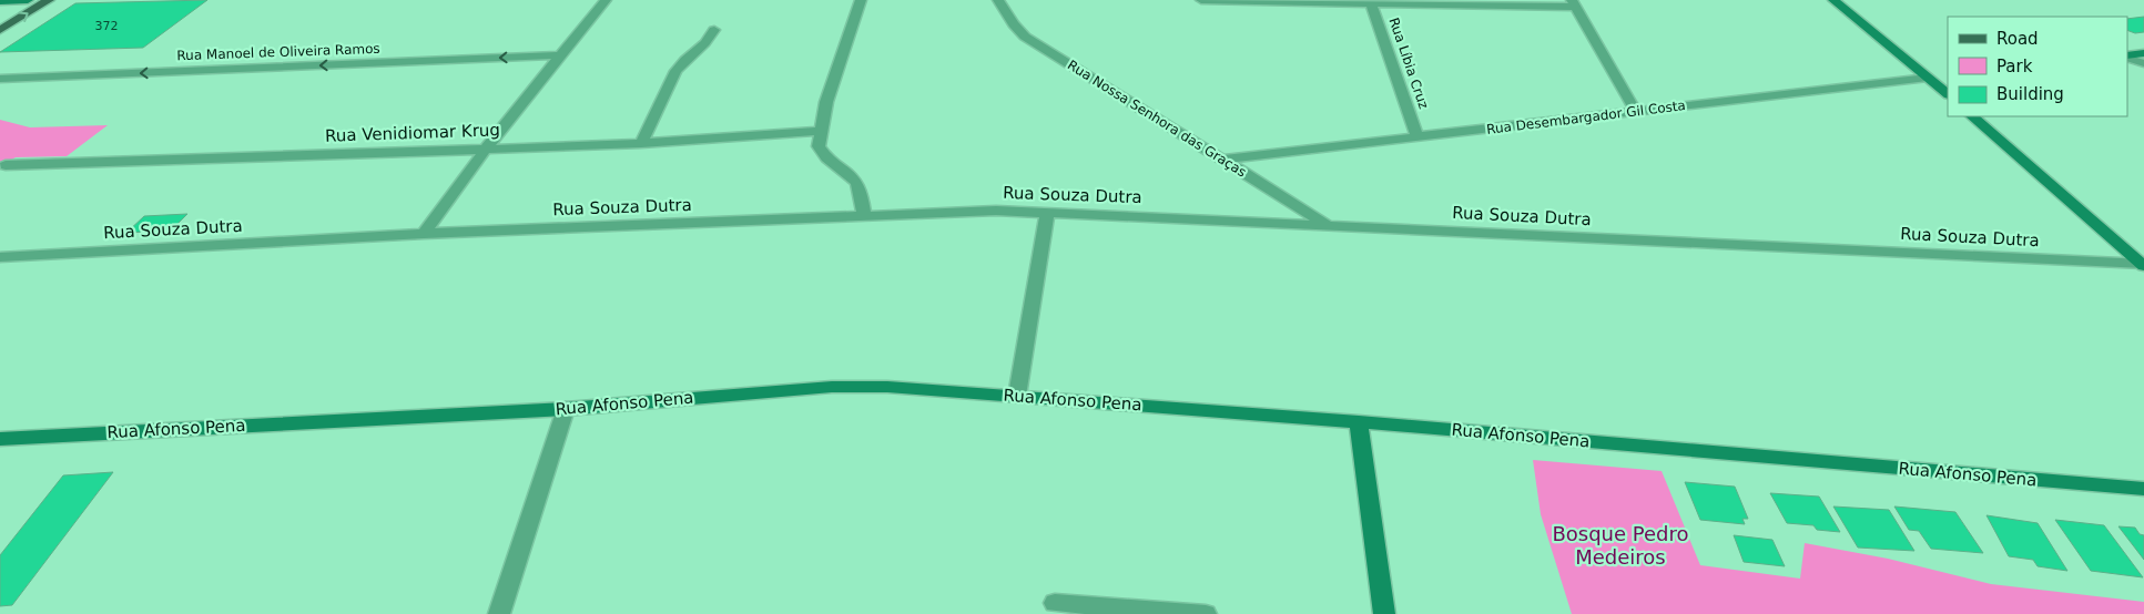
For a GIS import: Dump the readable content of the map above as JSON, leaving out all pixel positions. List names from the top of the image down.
{
  "streets": {
    "main road": ["Rua Desembargador Gil Costa", "Rua Afonso Pena"],
    "street": [
      "Rua Manoel de Oliveira Ramos",
      "Rua Líbia Cruz",
      "Rua Nossa Senhora das Graças",
      "Rua Venidiomar Krug",
      "Rua Souza Dutra"
    ]
  },
  "crossings": [
    ["Rua Líbia Cruz", "Rua Desembargador Gil Costa"],
    ["Rua Desembargador Gil Costa", "Rua Nossa Senhora das Graças"],
    ["Rua Nossa Senhora das Graças", "Rua Souza Dutra"]
  ],
  "one_way": ["Rua Manoel de Oliveira Ramos"],
  "parks": ["Bosque Pedro Medeiros"],
  "house_numbers": ["372"],
  "legend": ["Road", "Park", "Building"]
}
